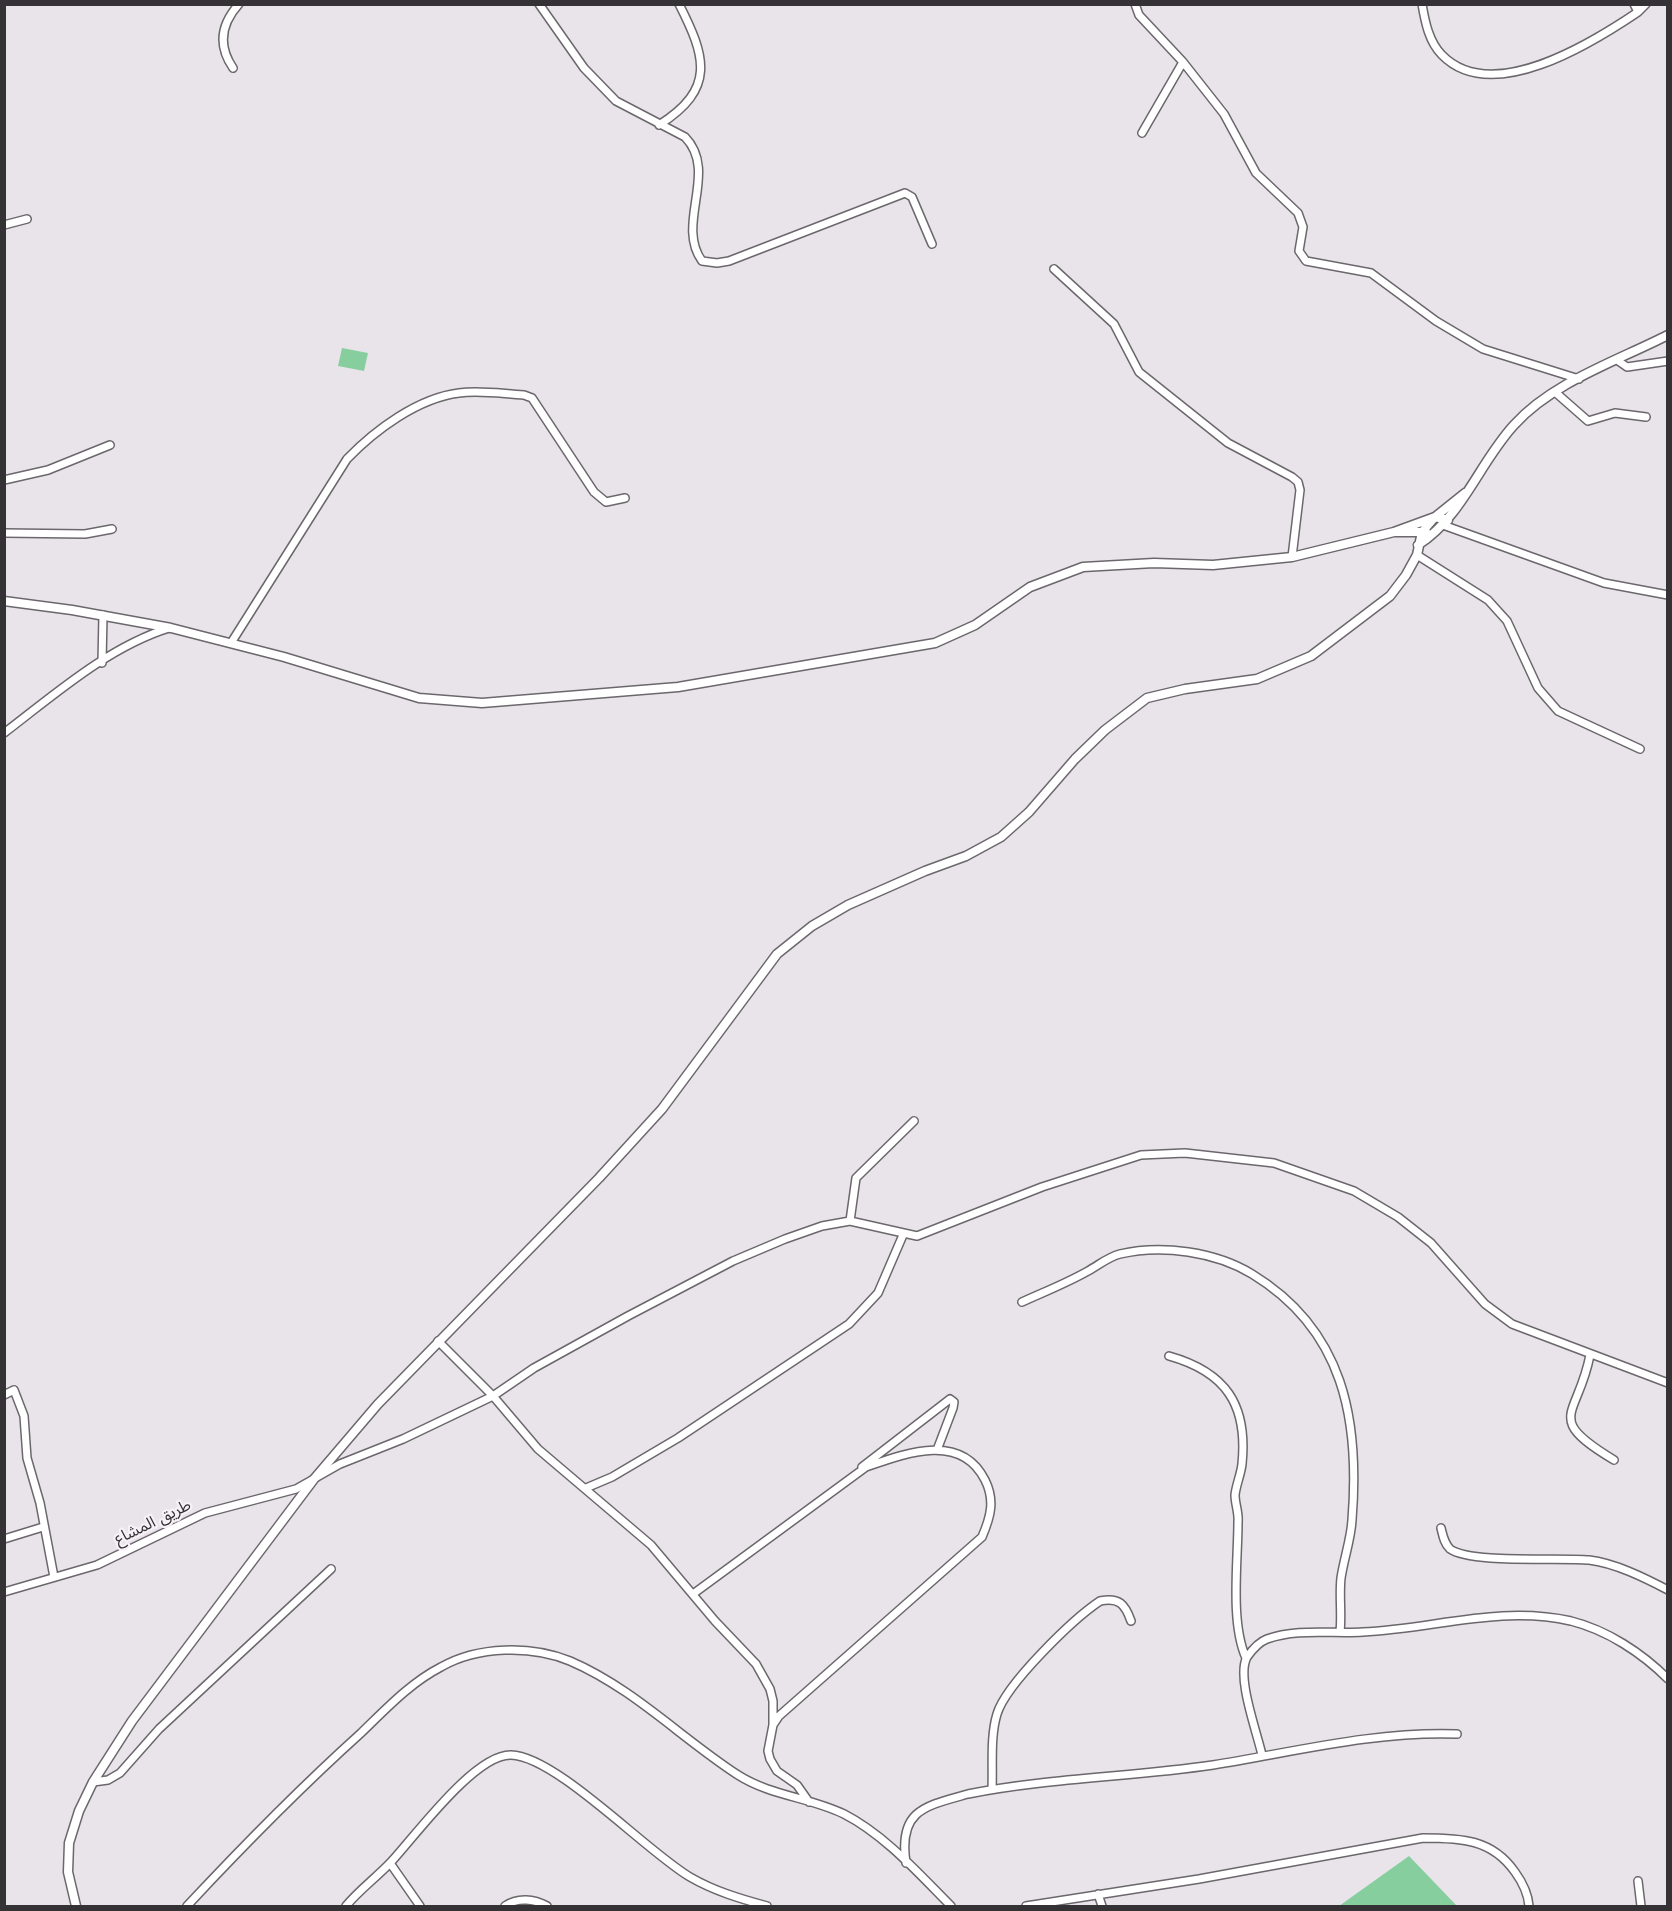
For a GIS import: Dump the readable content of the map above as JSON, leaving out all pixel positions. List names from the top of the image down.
{
  "streets": {
    "street": ["طريق المشاع"]
  }
}
